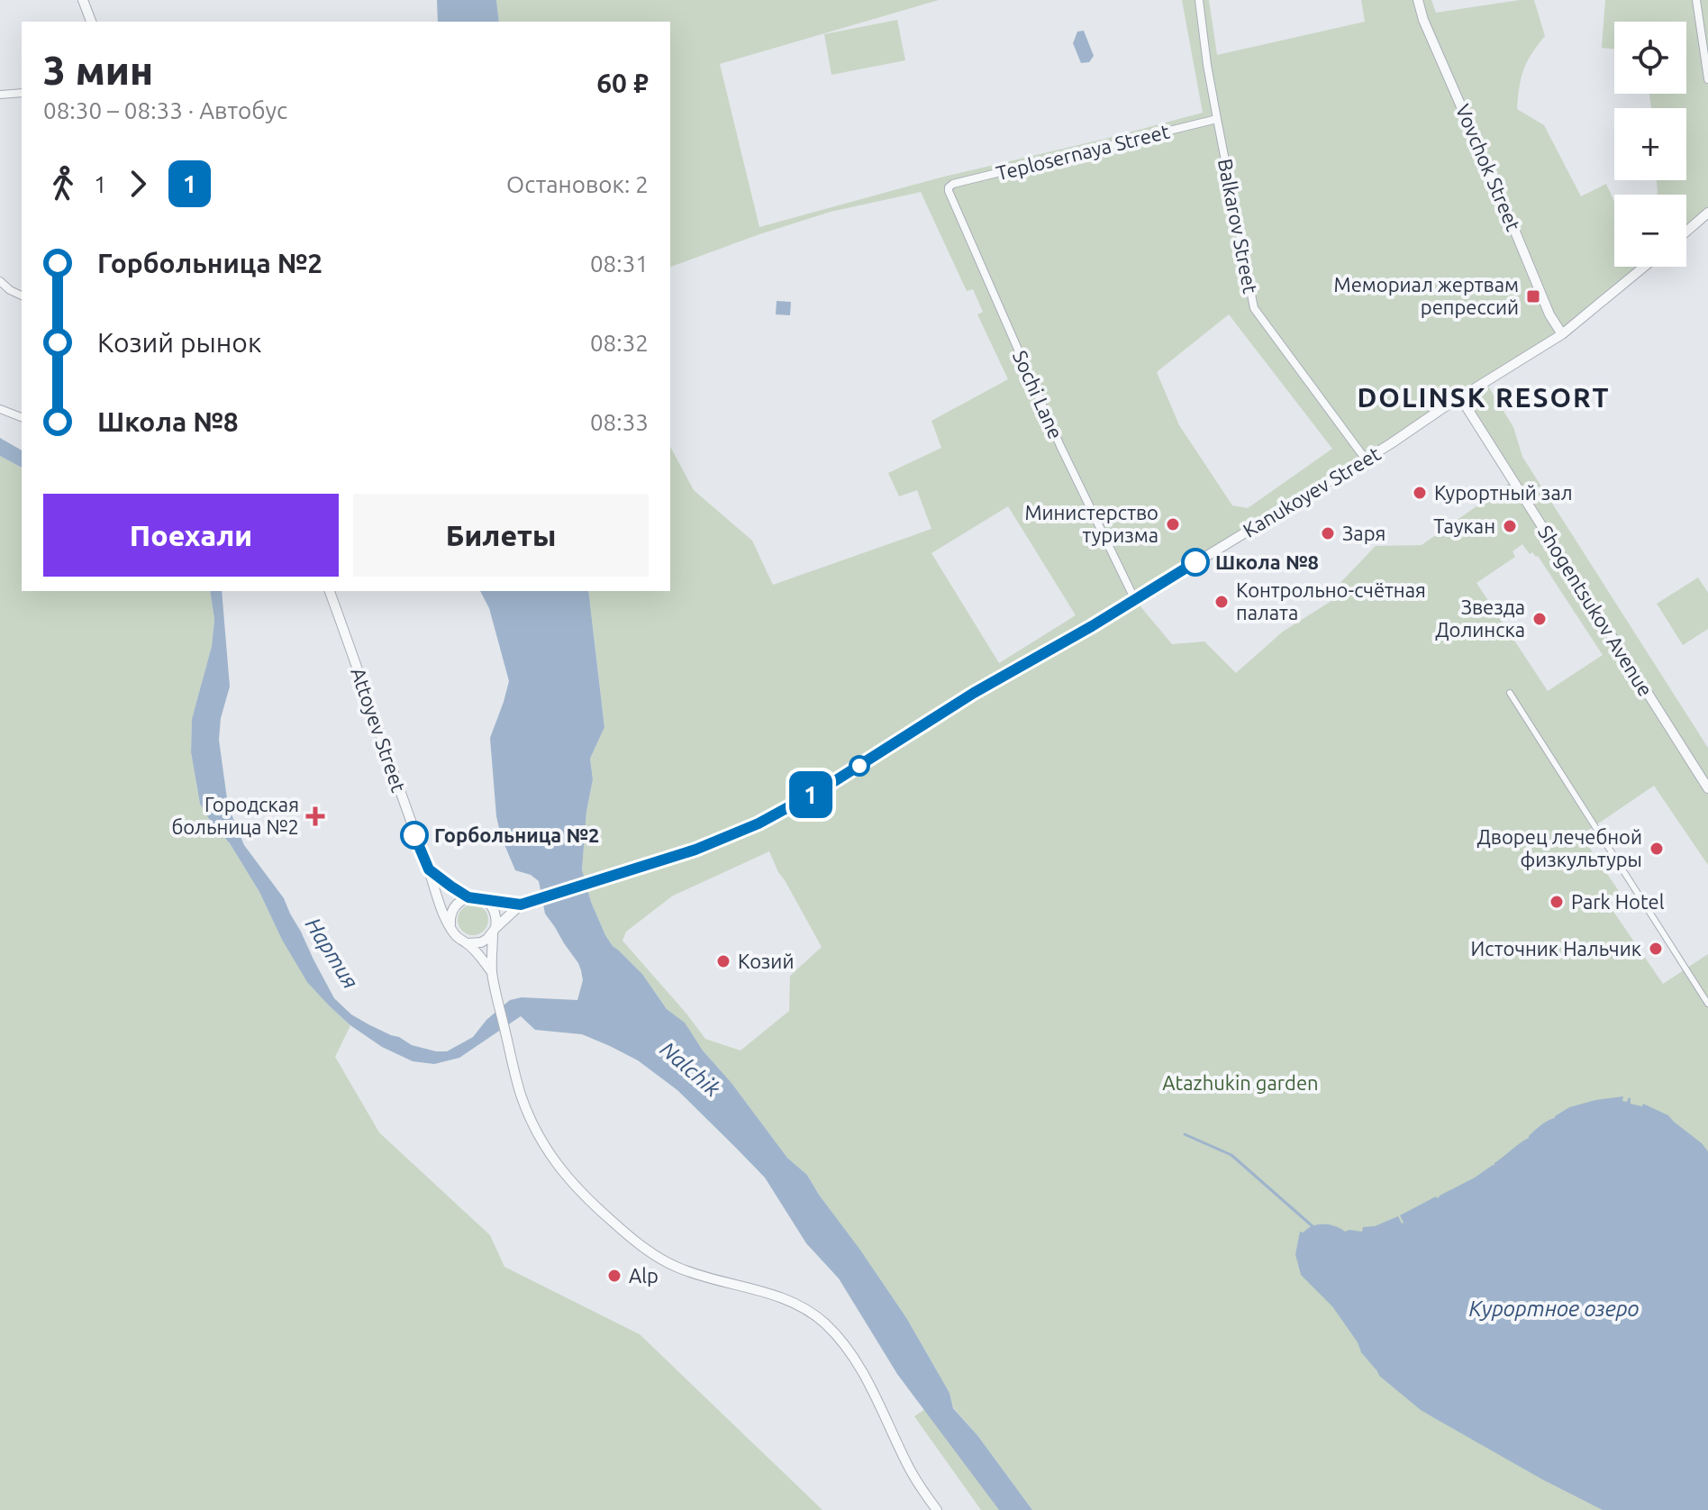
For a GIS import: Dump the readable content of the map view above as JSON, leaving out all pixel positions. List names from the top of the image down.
{
  "streets": {
    "street": [
      "Teplosernaya Street",
      "Vovchok Street",
      "Balkarov Street",
      "Sochi Lane",
      "Kanukoyev Street",
      "Shogentsukov Avenue",
      "Attoyev Street"
    ]
  },
  "crossings": [
    ["Teplosernaya Street", "Balkarov Street"],
    ["Teplosernaya Street", "Sochi Lane"],
    ["Vovchok Street", "Kanukoyev Street"],
    ["Balkarov Street", "Kanukoyev Street"],
    ["Sochi Lane", "Kanukoyev Street"],
    ["Kanukoyev Street", "Shogentsukov Avenue"]
  ],
  "districts": ["DOLINSK RESORT"],
  "water": ["Нартия", "Nalchik", "Курортное озеро"],
  "parks": ["Atazhukin garden"],
  "places": {
    "transit": ["Мемориал жертвам репрессий"],
    "other": [
      "Курортный зал",
      "Министерство туризма",
      "Таукан",
      "Заря",
      "Школа №8",
      "Контрольно-счётная палата",
      "Звезда Долинска",
      "Горбольница №2",
      "Дворец лечебной физкультуры",
      "Park Hotel",
      "Источник Нальчик",
      "Козий",
      "Alp"
    ],
    "health": ["Городская больница №2"]
  },
  "lines": ["bus line 1"],
  "page": {
    "on_map": "1",
    "map_buttons": ["+", "−"],
    "heading": ["3 мин", "08:30 – 08:33 · Автобус", "60 ₽"],
    "legs": ["1", "1", "Остановок: 2"],
    "list": [
      {
        "name": "Горбольница №2",
        "value": "08:31"
      },
      {
        "name": "Козий рынок",
        "value": "08:32"
      },
      {
        "name": "Школа №8",
        "value": "08:33"
      }
    ],
    "buttons": ["Поехали", "Билеты"]
  }
}
